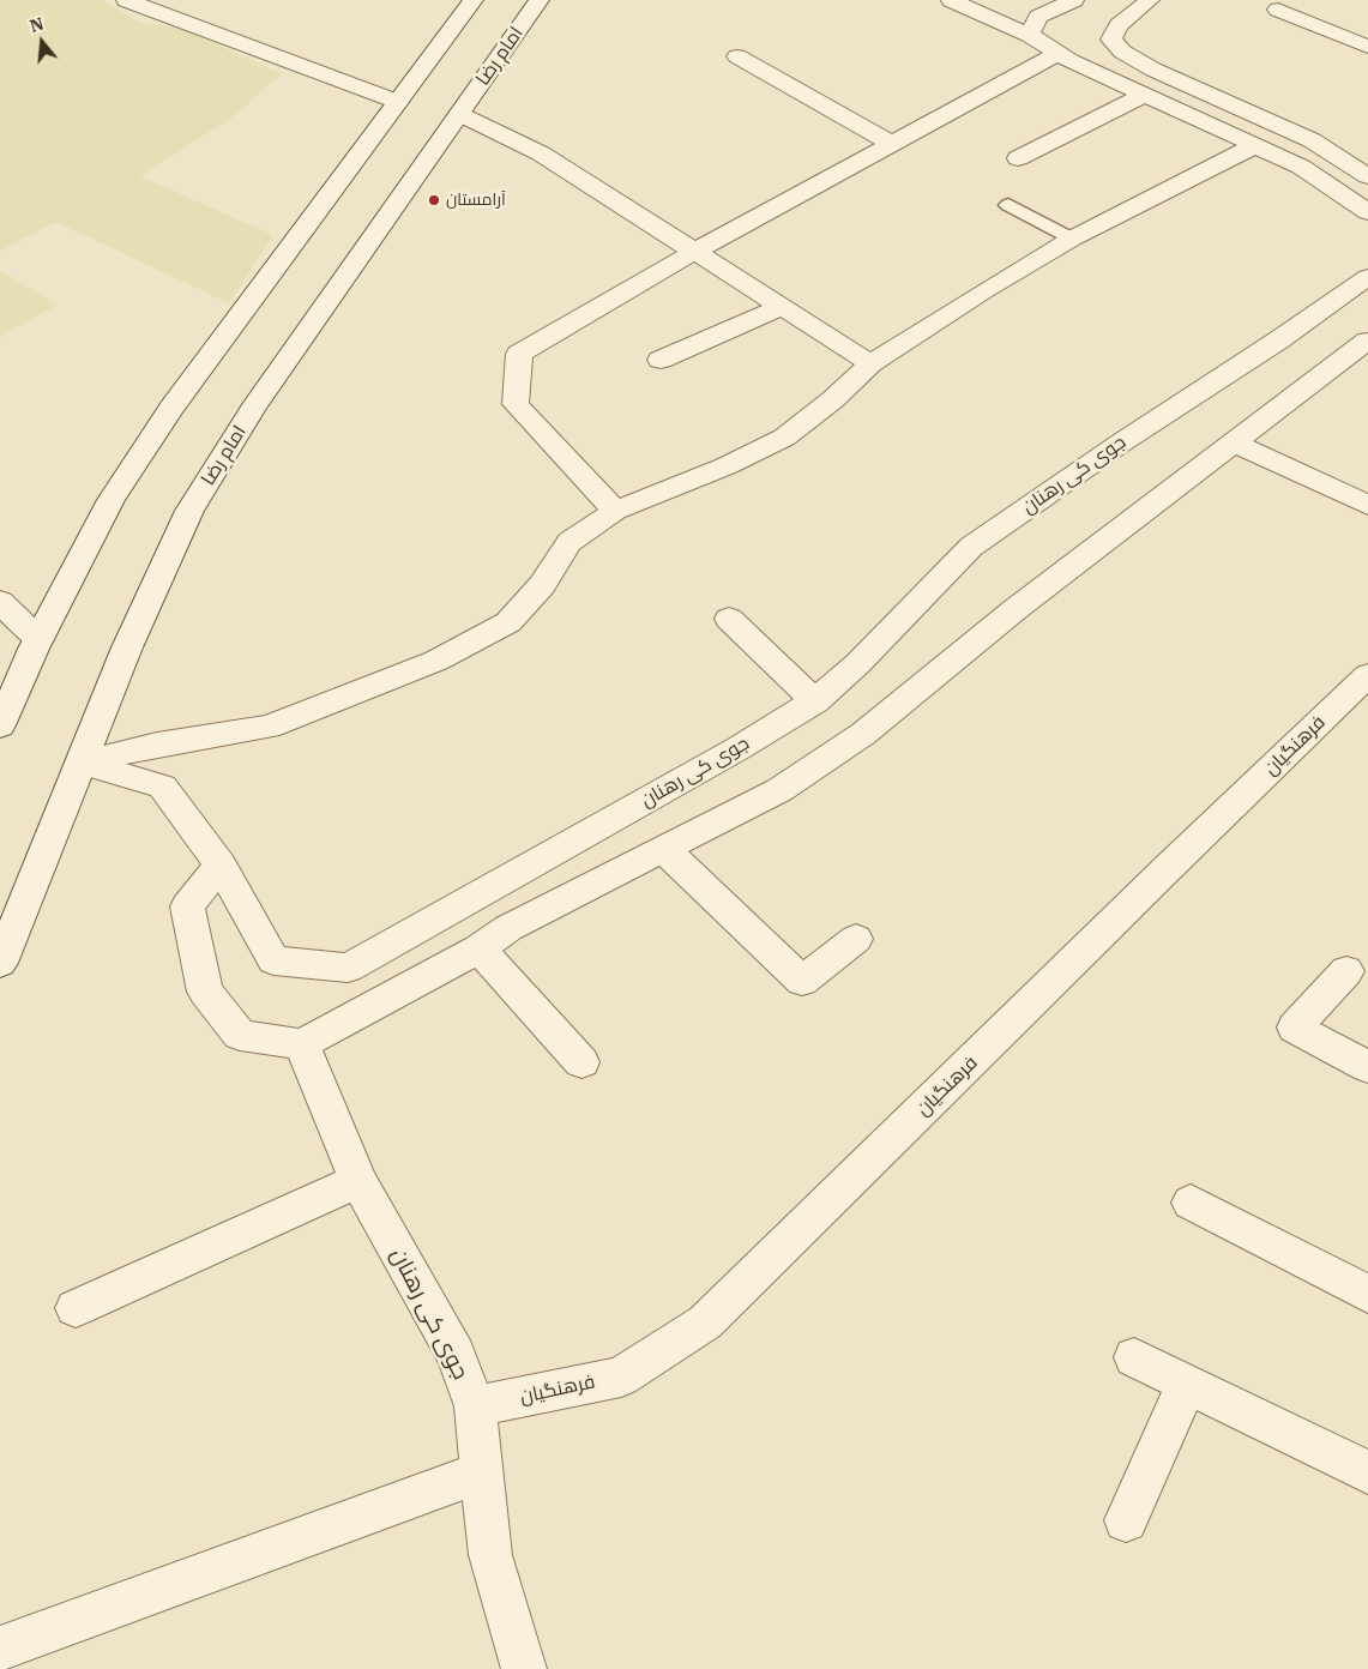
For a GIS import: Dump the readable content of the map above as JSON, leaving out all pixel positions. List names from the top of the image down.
{
  "streets": {
    "street": ["امام رضا", "جوی کی رهنان", "فرهنگیان"]
  },
  "crossings": [
    ["جوی کی رهنان", "فرهنگیان"]
  ],
  "places": ["آرامستان"],
  "north": "top"
}
